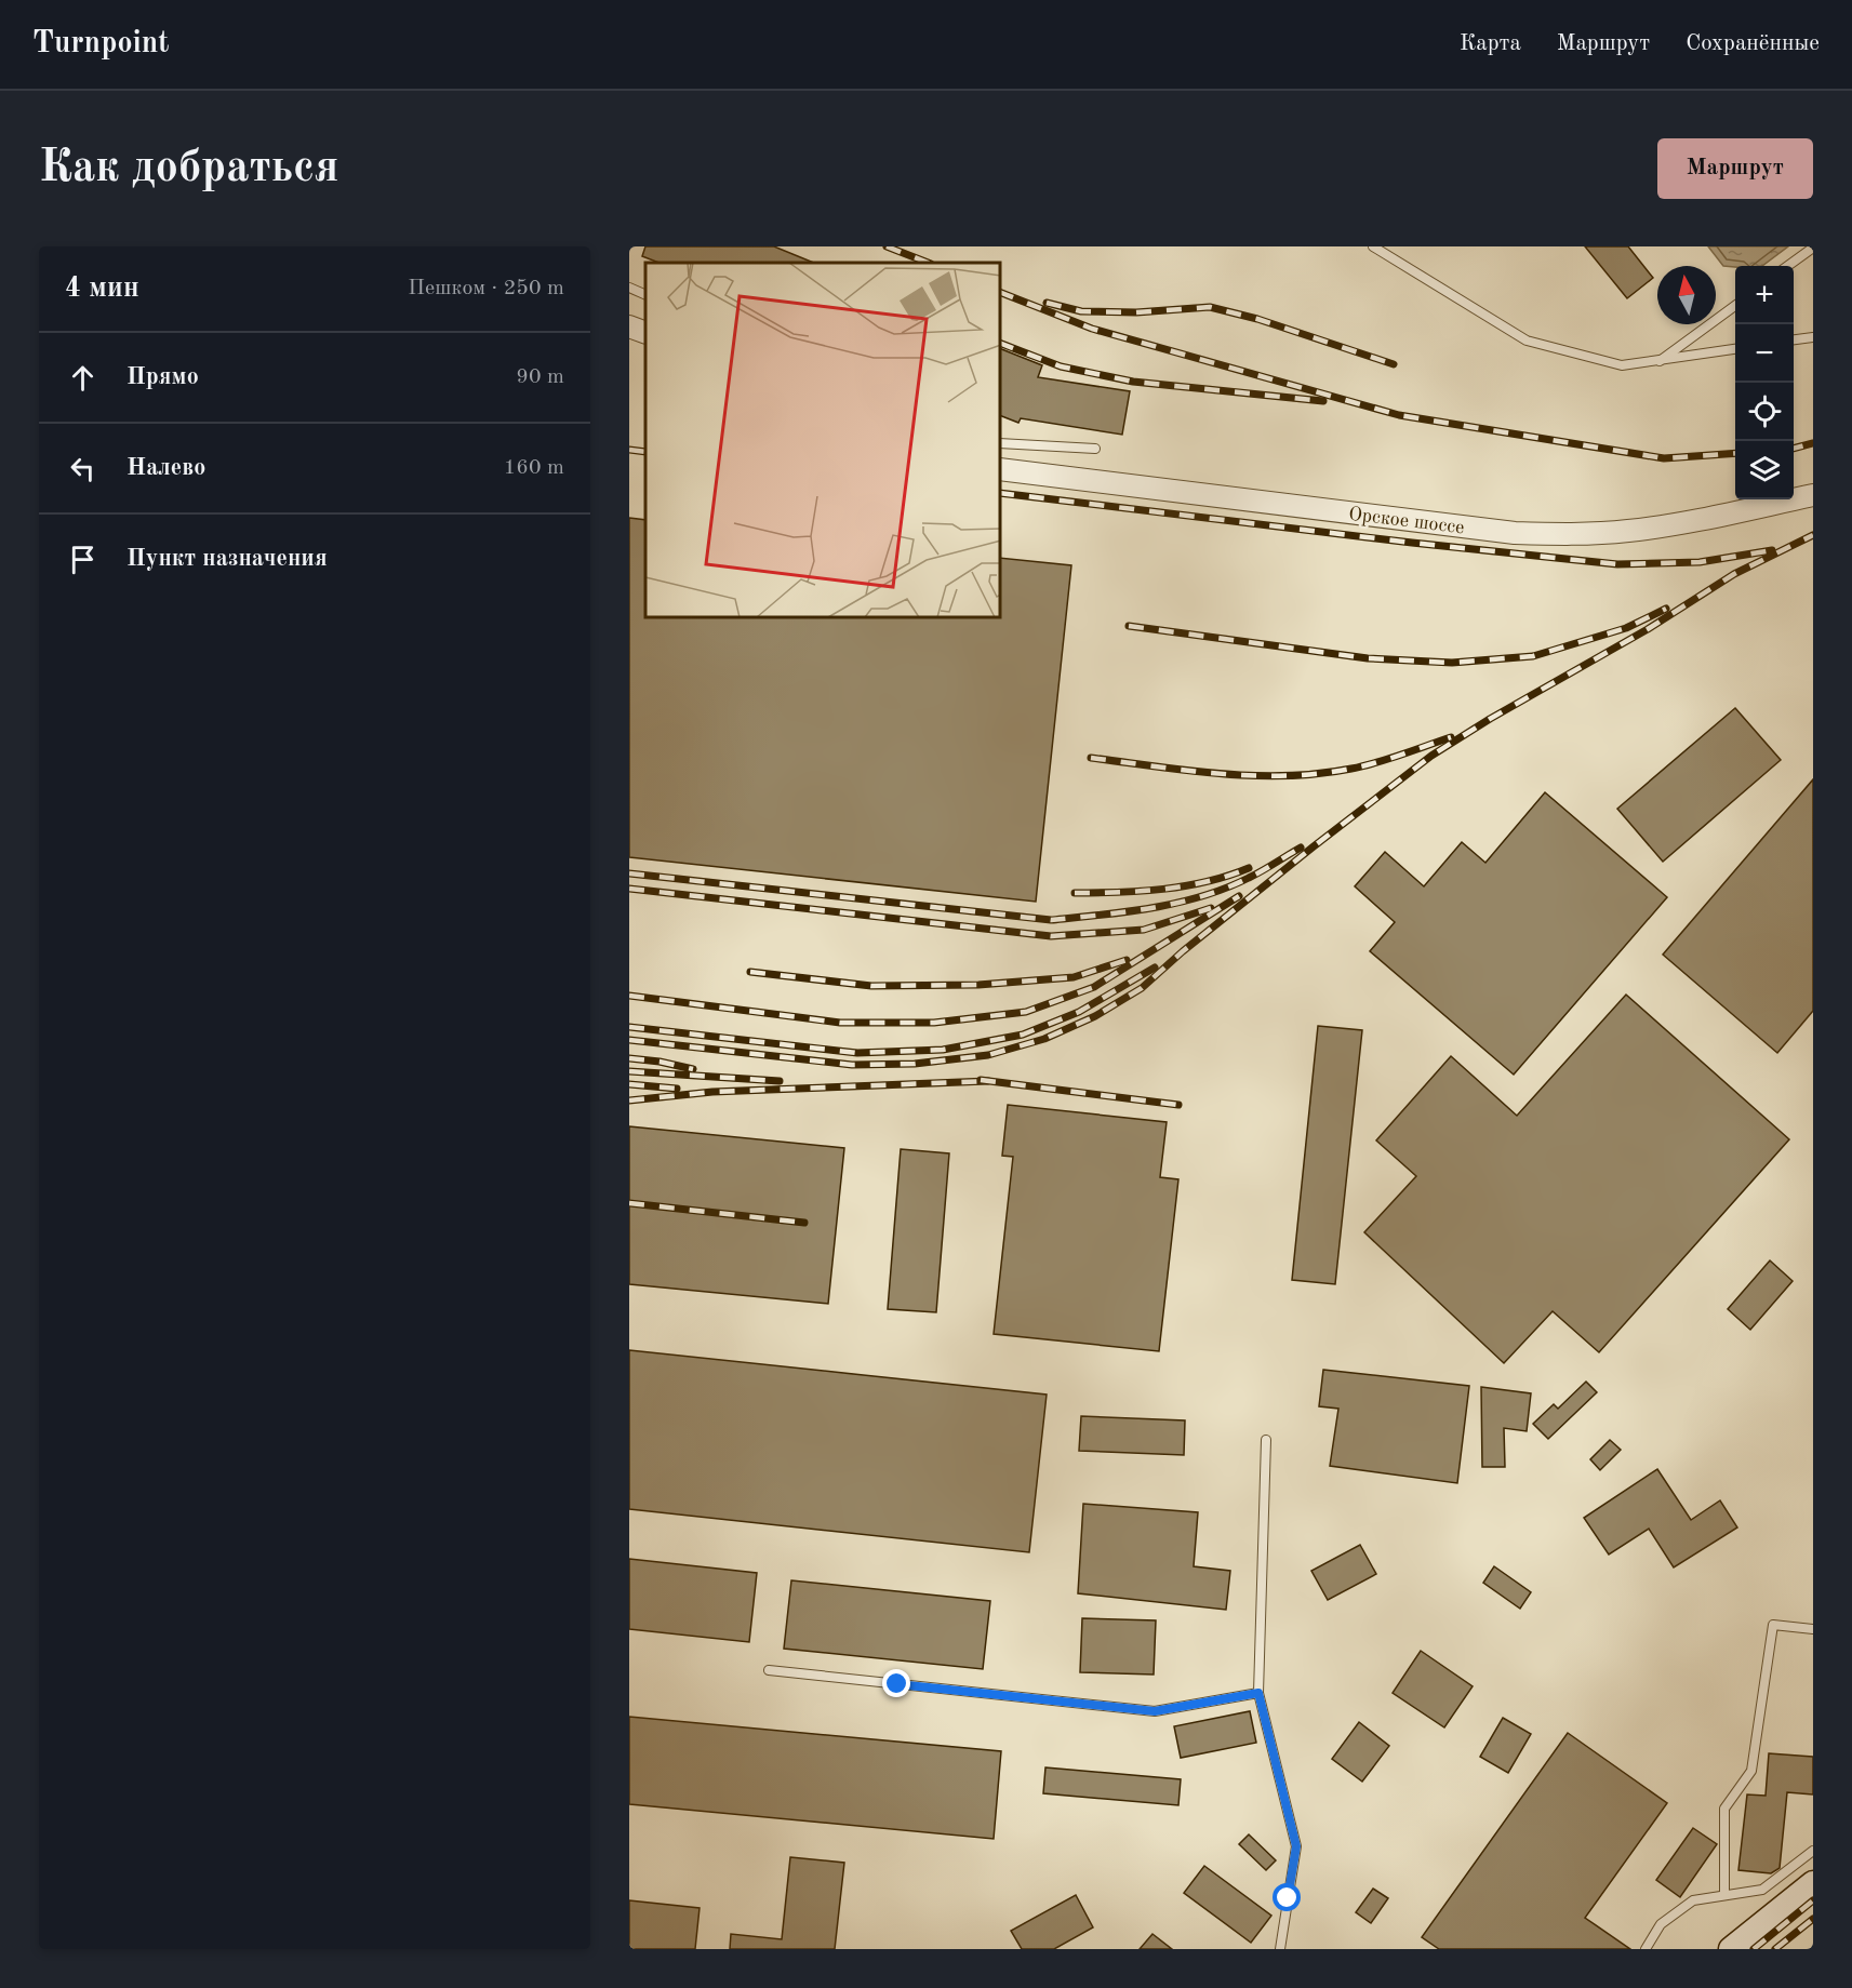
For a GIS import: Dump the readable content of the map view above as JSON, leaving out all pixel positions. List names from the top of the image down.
{
  "streets": {
    "street": ["Орское шоссе"]
  },
  "north": "top",
  "page": {
    "header": "Turnpoint",
    "nav": ["Карта", "Маршрут", "Сохранённые"],
    "buttons": "Маршрут",
    "title": "Как добраться",
    "heading": ["4 мин", "Пешком · 250 m"],
    "map_buttons": ["+", "−"],
    "list": [
      ["Прямо", "90 m"],
      ["Налево", "160 m"],
      "Пункт назначения"
    ]
  }
}
